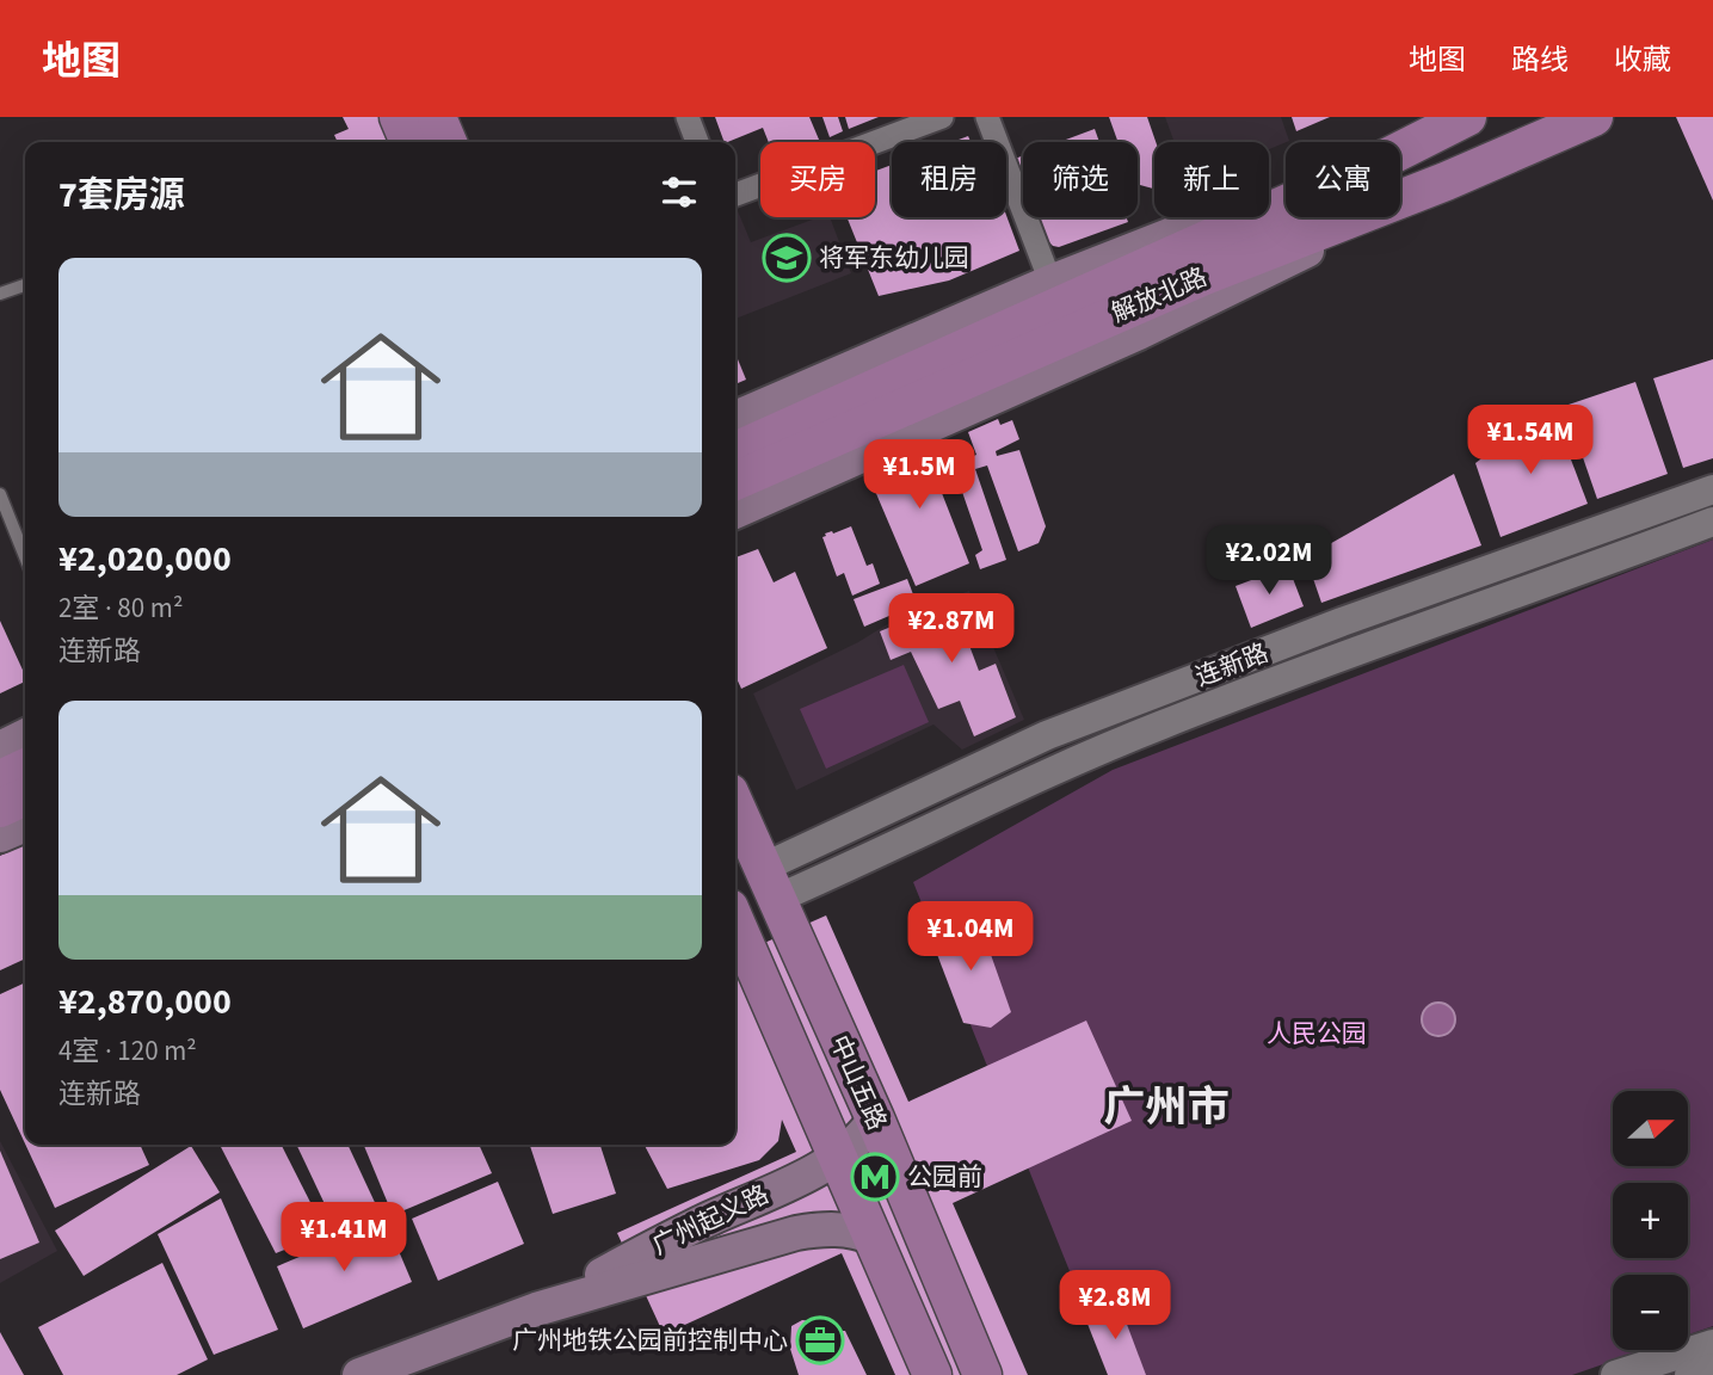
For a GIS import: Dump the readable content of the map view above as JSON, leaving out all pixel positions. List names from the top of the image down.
{
  "streets": {
    "main road": ["解放北路", "中山五路", "广州起义路"],
    "street": ["连新路"]
  },
  "crossings": [
    ["连新路", "中山五路"],
    ["中山五路", "广州起义路"]
  ],
  "districts": ["广州市"],
  "parks": ["人民公园"],
  "places": {
    "school or university": ["将军东幼儿园"],
    "metro station": ["公园前"],
    "office": ["广州地铁公园前控制中心"]
  },
  "north": "right",
  "page": {
    "header": "地图",
    "nav": ["地图", "路线", "收藏"],
    "chip": [
      "买房",
      "租房",
      "筛选",
      "新上",
      "公寓"
    ],
    "heading": "7套房源",
    "list": [
      {
        "name": "¥2,020,000",
        "note": "2室 · 80 m² · 连新路"
      },
      {
        "name": "¥2,870,000",
        "note": "4室 · 120 m² · 连新路"
      }
    ],
    "price": [
      "¥1.54M",
      "¥1.5M",
      "¥2.02M",
      "¥2.87M",
      "¥1.04M",
      "¥1.41M",
      "¥2.8M"
    ],
    "map_buttons": ["+", "−"]
  }
}
